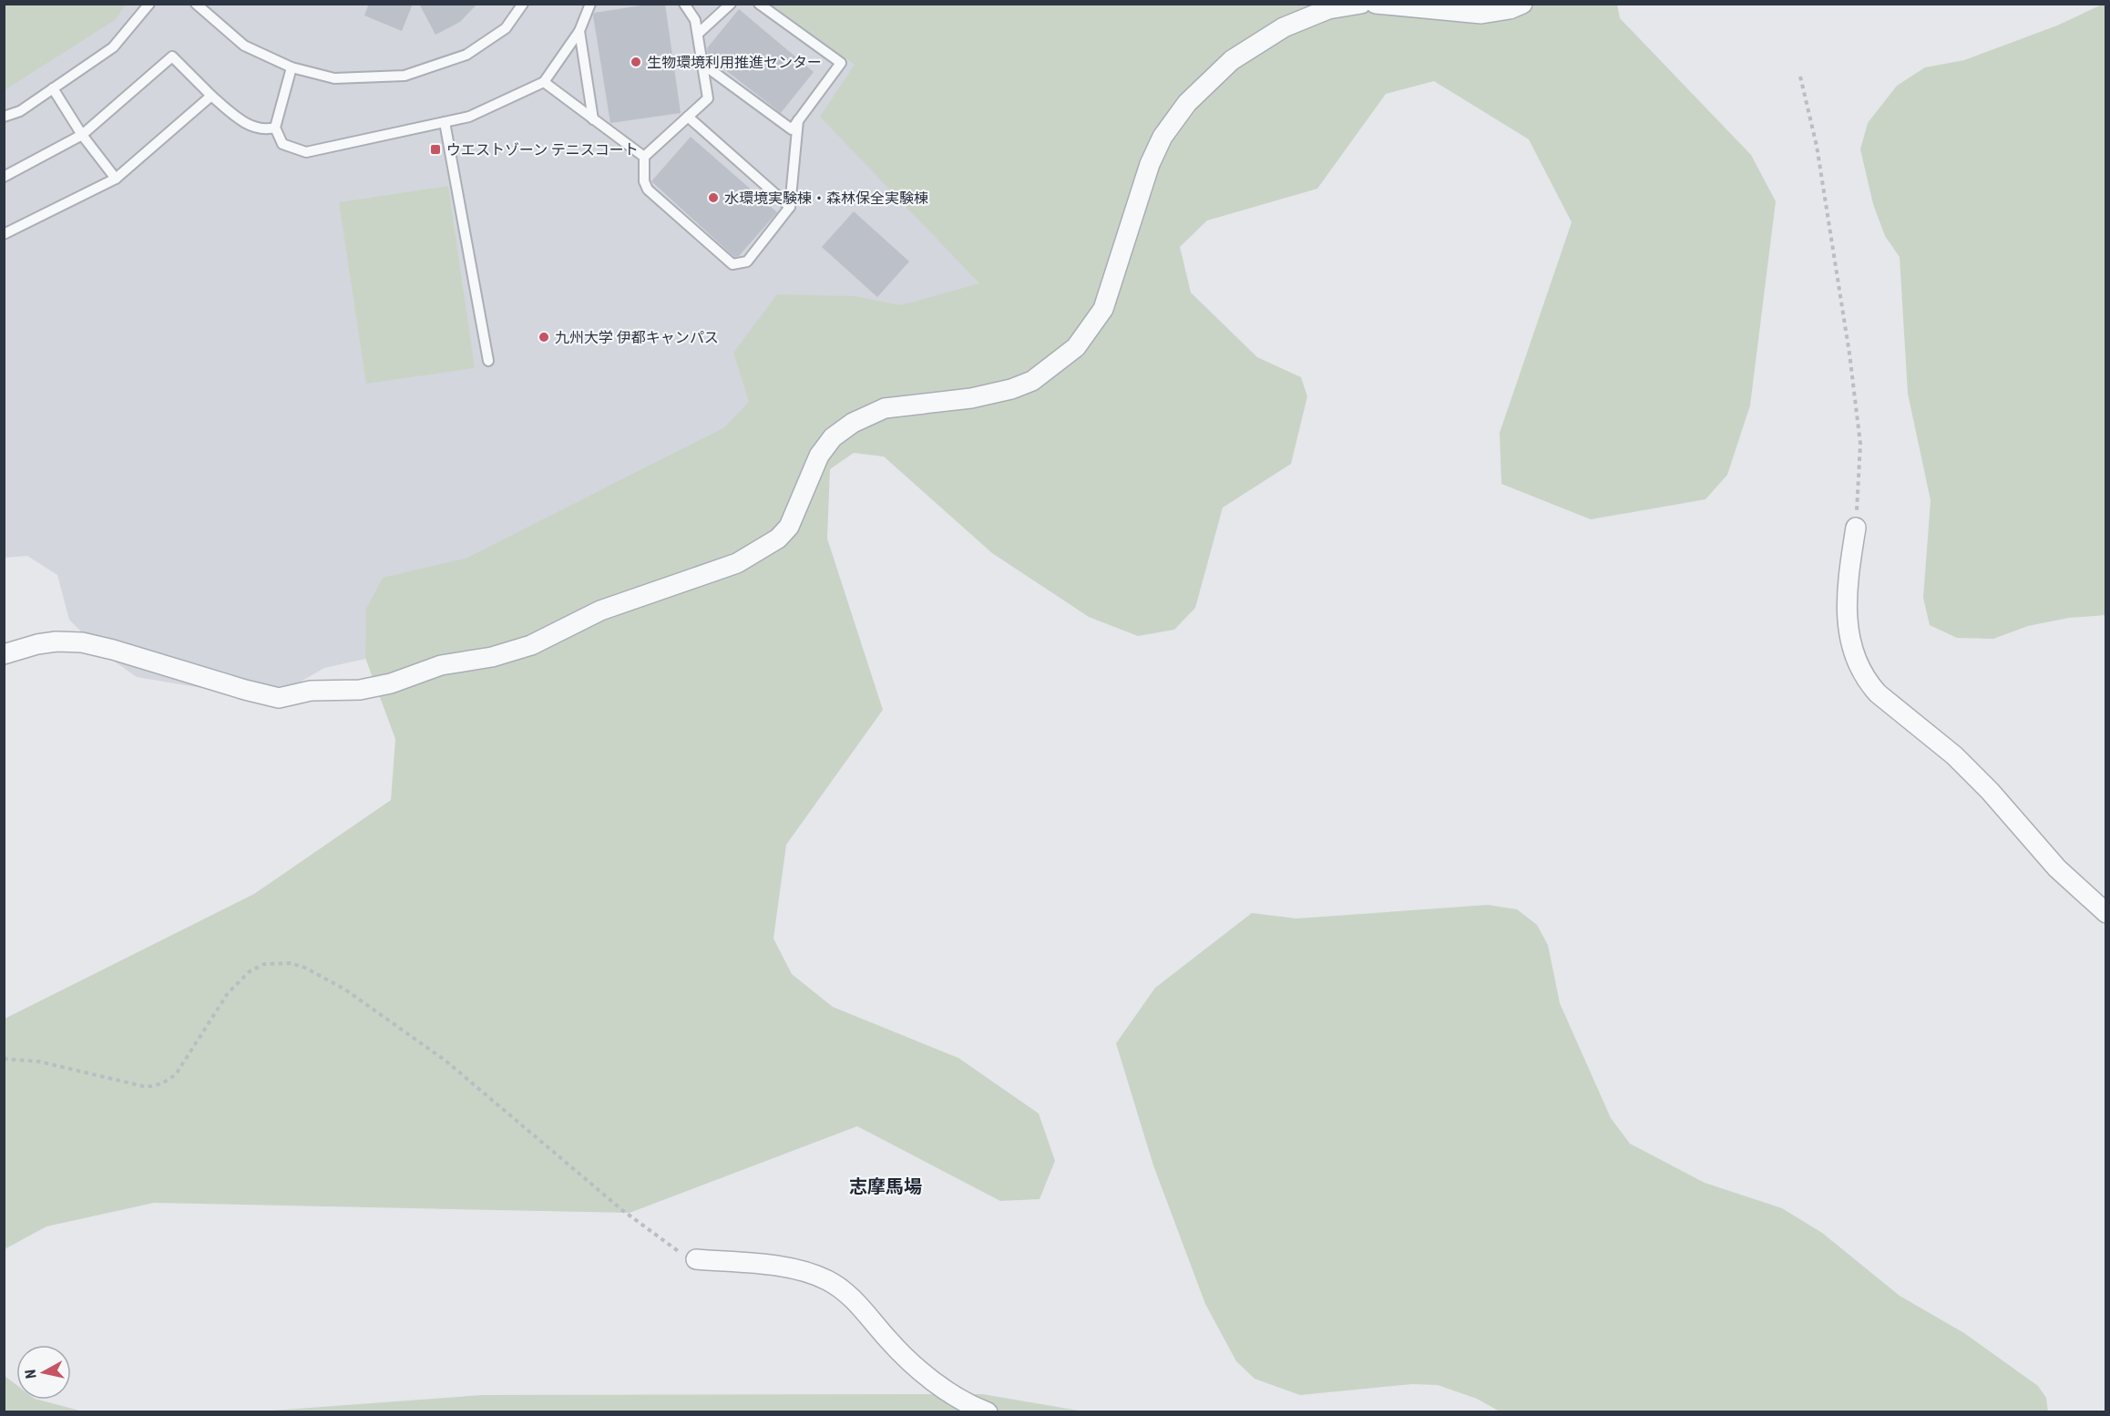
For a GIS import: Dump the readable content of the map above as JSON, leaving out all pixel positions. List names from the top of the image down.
{
  "districts": ["志摩馬場"],
  "places": {
    "other": ["生物環境利用推進センター", "水環境実験棟・森林保全実験棟", "九州大学 伊都キャンパス"],
    "transit": ["ウエストゾーン テニスコート"]
  },
  "north": "left"
}
